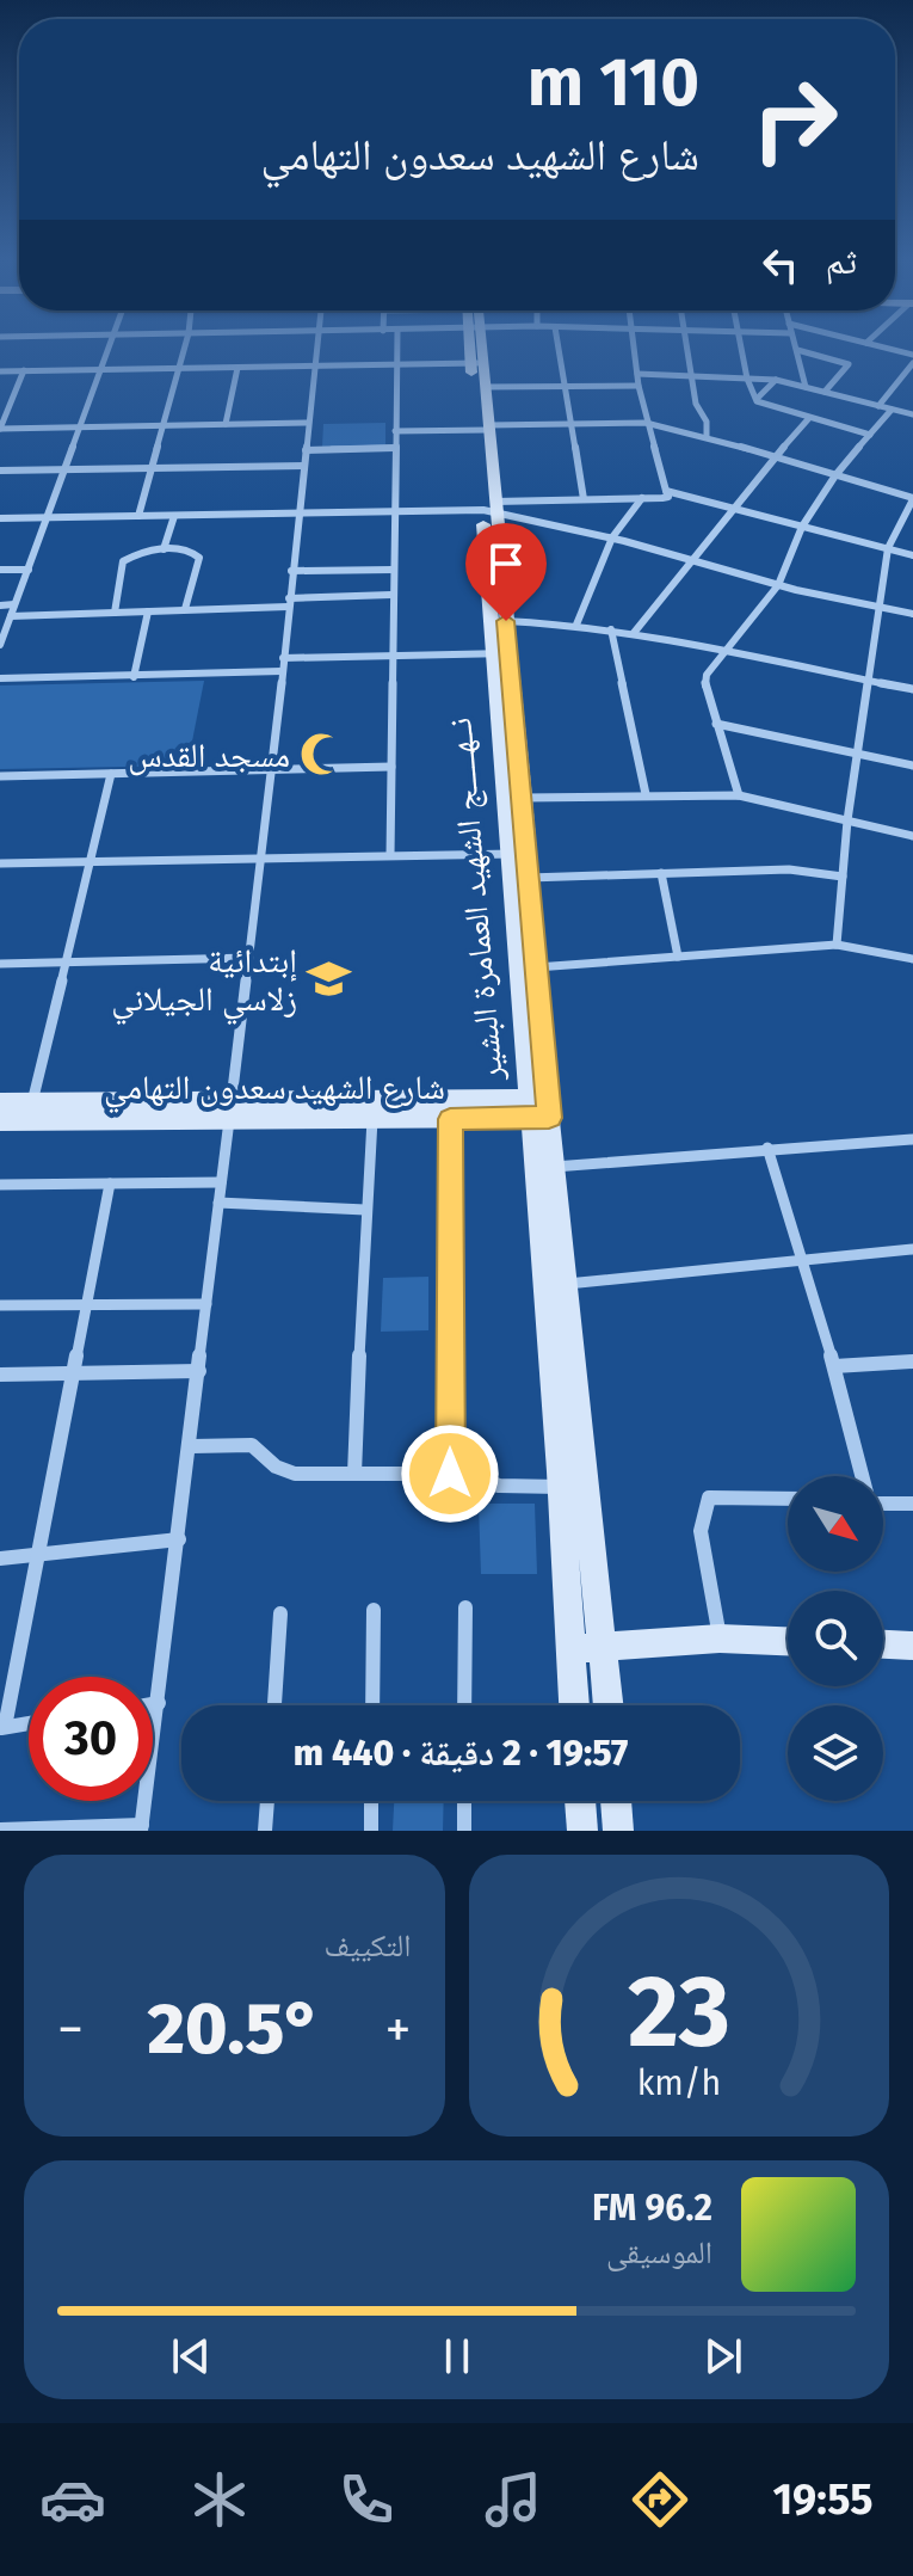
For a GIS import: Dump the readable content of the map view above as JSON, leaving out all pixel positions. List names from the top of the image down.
{
  "streets": {
    "main road": ["نــهـــــج الشهيد العمامرة البشير", "شارع الشهيد سعدون التهامي"]
  },
  "crossings": [
    ["نــهـــــج الشهيد العمامرة البشير", "شارع الشهيد سعدون التهامي"]
  ],
  "places": {
    "mosque": ["مسجد القدس"],
    "school or university": ["إبتدائية زلاسي الجيلاني"]
  },
  "north": "bottom right",
  "page": {
    "turn": ["110 m", "شارع الشهيد سعدون التهامي"],
    "then": "ثم",
    "limit": "30",
    "trip": "19:57 · 2 دقيقة · 440 m",
    "tile": "التكييف",
    "heat": ["−", "20.5°", "+"],
    "song": ["96.2 FM", "الموسيقى"],
    "tabs": "19:55",
    "gauge": ["23", "km/h"]
  }
}
